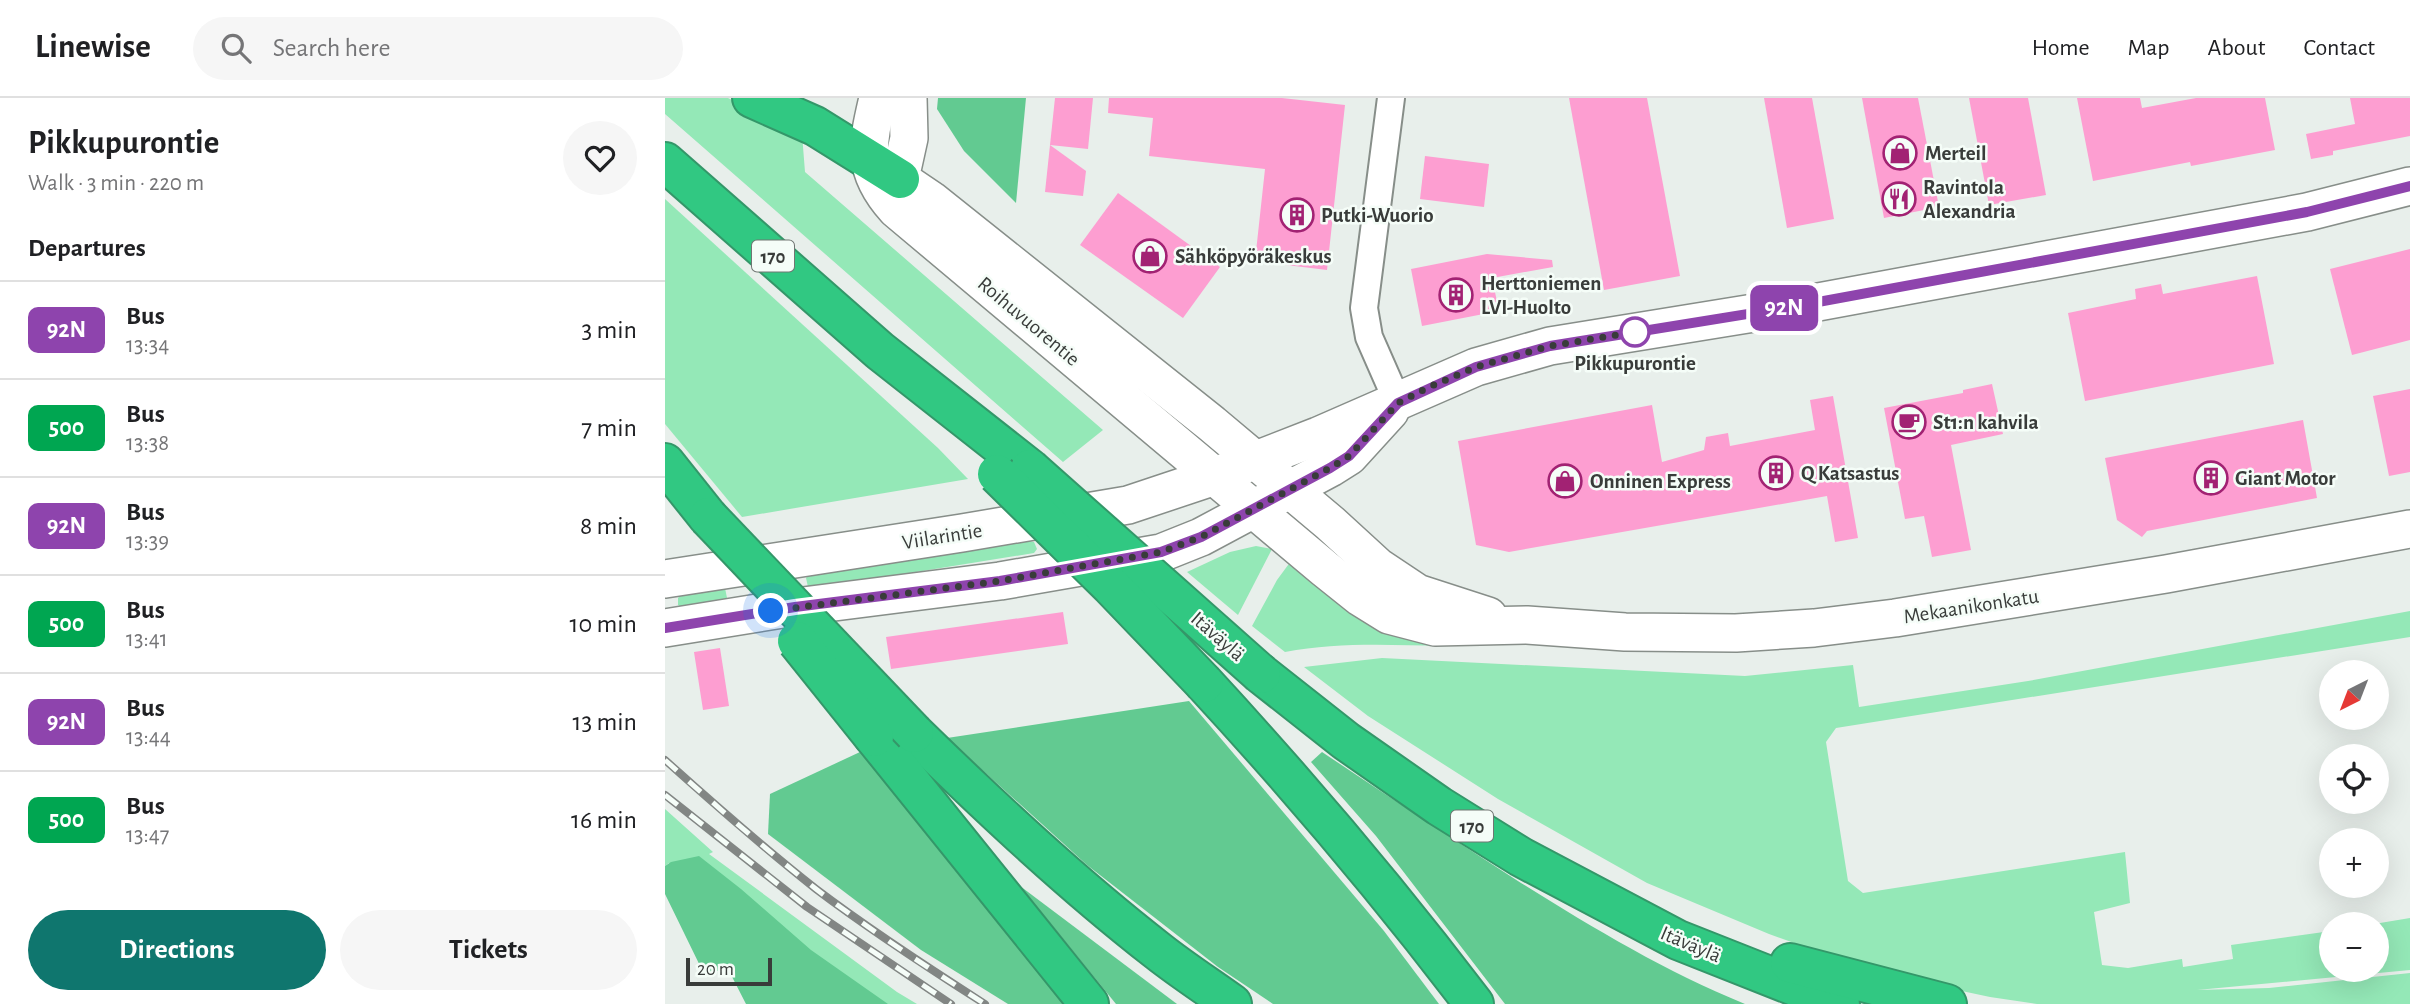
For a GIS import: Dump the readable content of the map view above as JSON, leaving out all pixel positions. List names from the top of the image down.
{
  "streets": {
    "highway": ["170", "Itäväylä"],
    "main road": ["Roihuvuorentie", "Viilarintie", "Mekaanikonkatu"]
  },
  "crossings": [
    ["Roihuvuorentie", "Viilarintie"],
    ["Roihuvuorentie", "Mekaanikonkatu"]
  ],
  "places": {
    "shop": ["Merteil", "Sähköpyöräkeskus", "Onninen Express"],
    "restaurant": ["Ravintola Alexandria"],
    "building": [
      "Putki-Wuorio",
      "Herttoniemen LVI-Huolto",
      "Q Katsastus",
      "Giant Motor"
    ],
    "other": ["Pikkupurontie"],
    "cafe": ["St1:n kahvila"]
  },
  "lines": ["bus line 92N"],
  "scale_bar": "20 m",
  "north": "bottom left",
  "page": {
    "header": "Linewise",
    "search": "Search here",
    "nav": [
      "Home",
      "Map",
      "About",
      "Contact"
    ],
    "heading": [
      ["Pikkupurontie", "Walk · 3 min · 220 m"],
      "Departures"
    ],
    "on_map": "92N",
    "list": [
      {
        "mark": "92N",
        "name": "Bus",
        "note": "13:34",
        "value": "3 min"
      },
      {
        "mark": "500",
        "name": "Bus",
        "note": "13:38",
        "value": "7 min"
      },
      {
        "mark": "92N",
        "name": "Bus",
        "note": "13:39",
        "value": "8 min"
      },
      {
        "mark": "500",
        "name": "Bus",
        "note": "13:41",
        "value": "10 min"
      },
      {
        "mark": "92N",
        "name": "Bus",
        "note": "13:44",
        "value": "13 min"
      },
      {
        "mark": "500",
        "name": "Bus",
        "note": "13:47",
        "value": "16 min"
      }
    ],
    "map_buttons": ["+", "−"],
    "buttons": ["Directions", "Tickets"],
    "scale": "20 m"
  }
}
